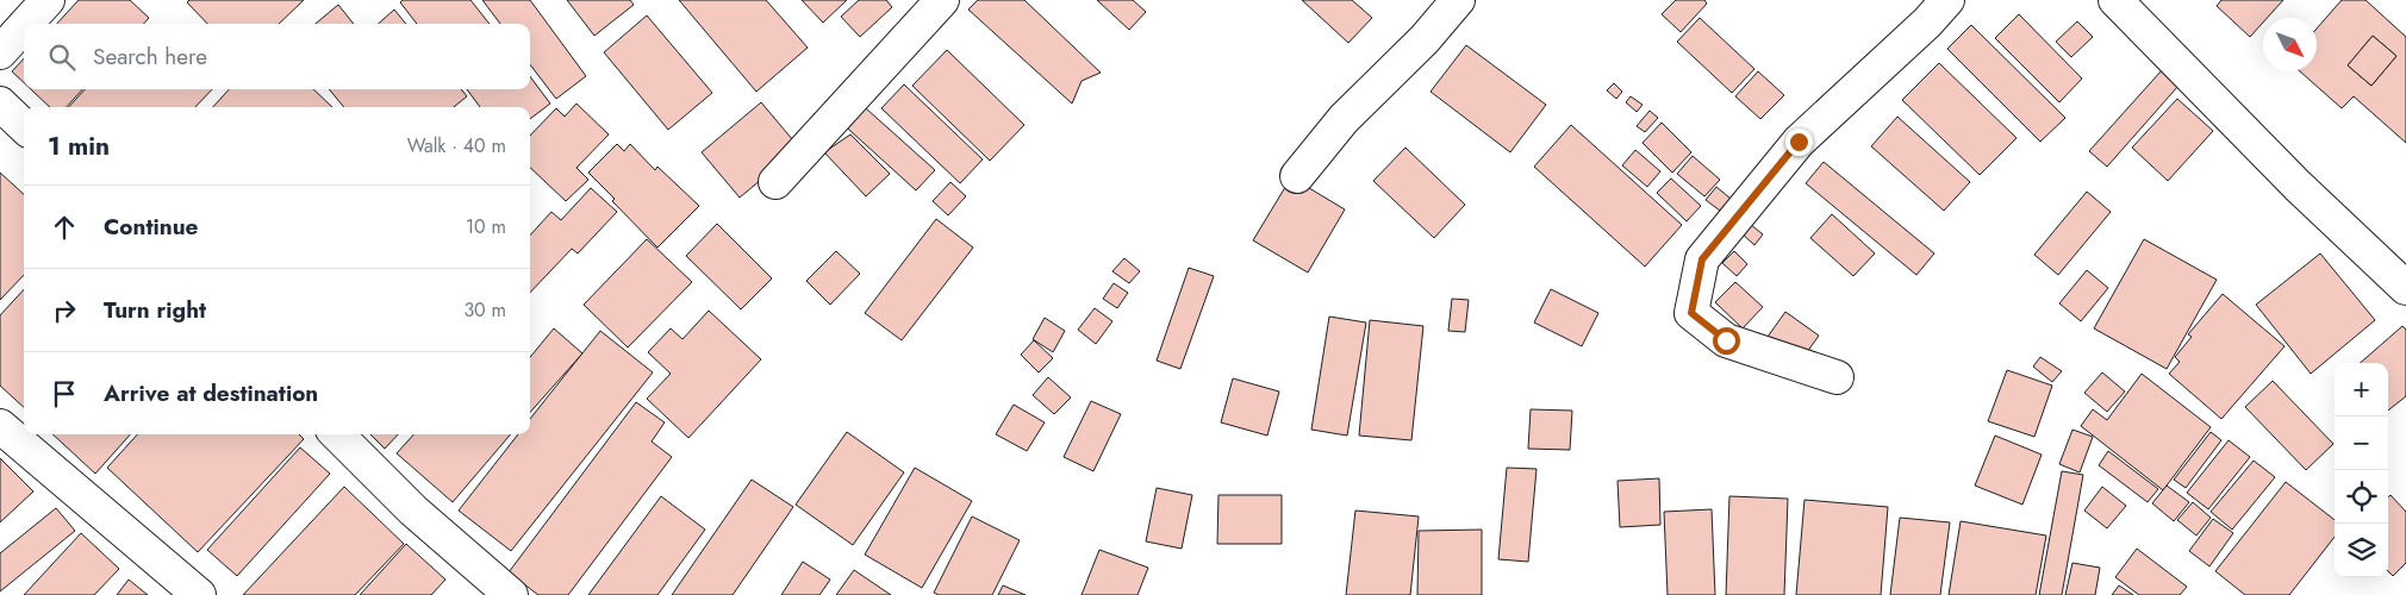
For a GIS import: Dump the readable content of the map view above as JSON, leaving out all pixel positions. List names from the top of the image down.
{
  "north": "bottom right",
  "page": {
    "search": "Search here",
    "heading": ["1 min", "Walk · 40 m"],
    "list": [
      ["Continue", "10 m"],
      ["Turn right", "30 m"],
      "Arrive at destination"
    ],
    "map_buttons": ["+", "−"]
  }
}
